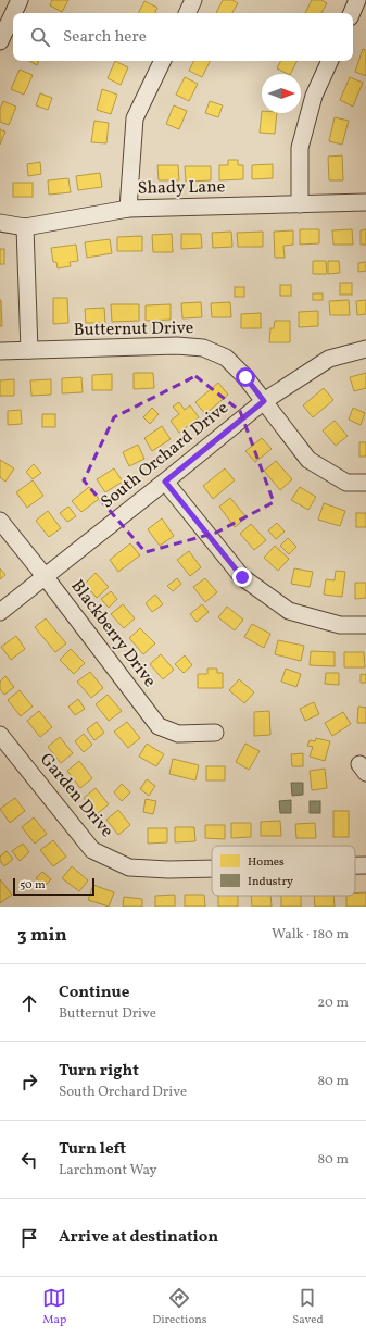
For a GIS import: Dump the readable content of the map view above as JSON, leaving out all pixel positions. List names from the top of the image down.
{
  "streets": {
    "street": [
      "Shady Lane",
      "Butternut Drive",
      "South Orchard Drive",
      "Blackberry Drive",
      "Garden Drive"
    ]
  },
  "crossings": [
    ["Butternut Drive", "South Orchard Drive"],
    ["South Orchard Drive", "Blackberry Drive"]
  ],
  "legend": ["Homes", "Industry"],
  "scale_bar": "50 m",
  "north": "right",
  "page": {
    "search": "Search here",
    "scale": "50 m",
    "heading": ["3 min", "Walk · 180 m"],
    "list": [
      ["Continue", "Butternut Drive", "20 m"],
      ["Turn right", "South Orchard Drive", "80 m"],
      ["Turn left", "Larchmont Way", "80 m"],
      "Arrive at destination"
    ],
    "nav": ["Map", "Directions", "Saved"]
  }
}
